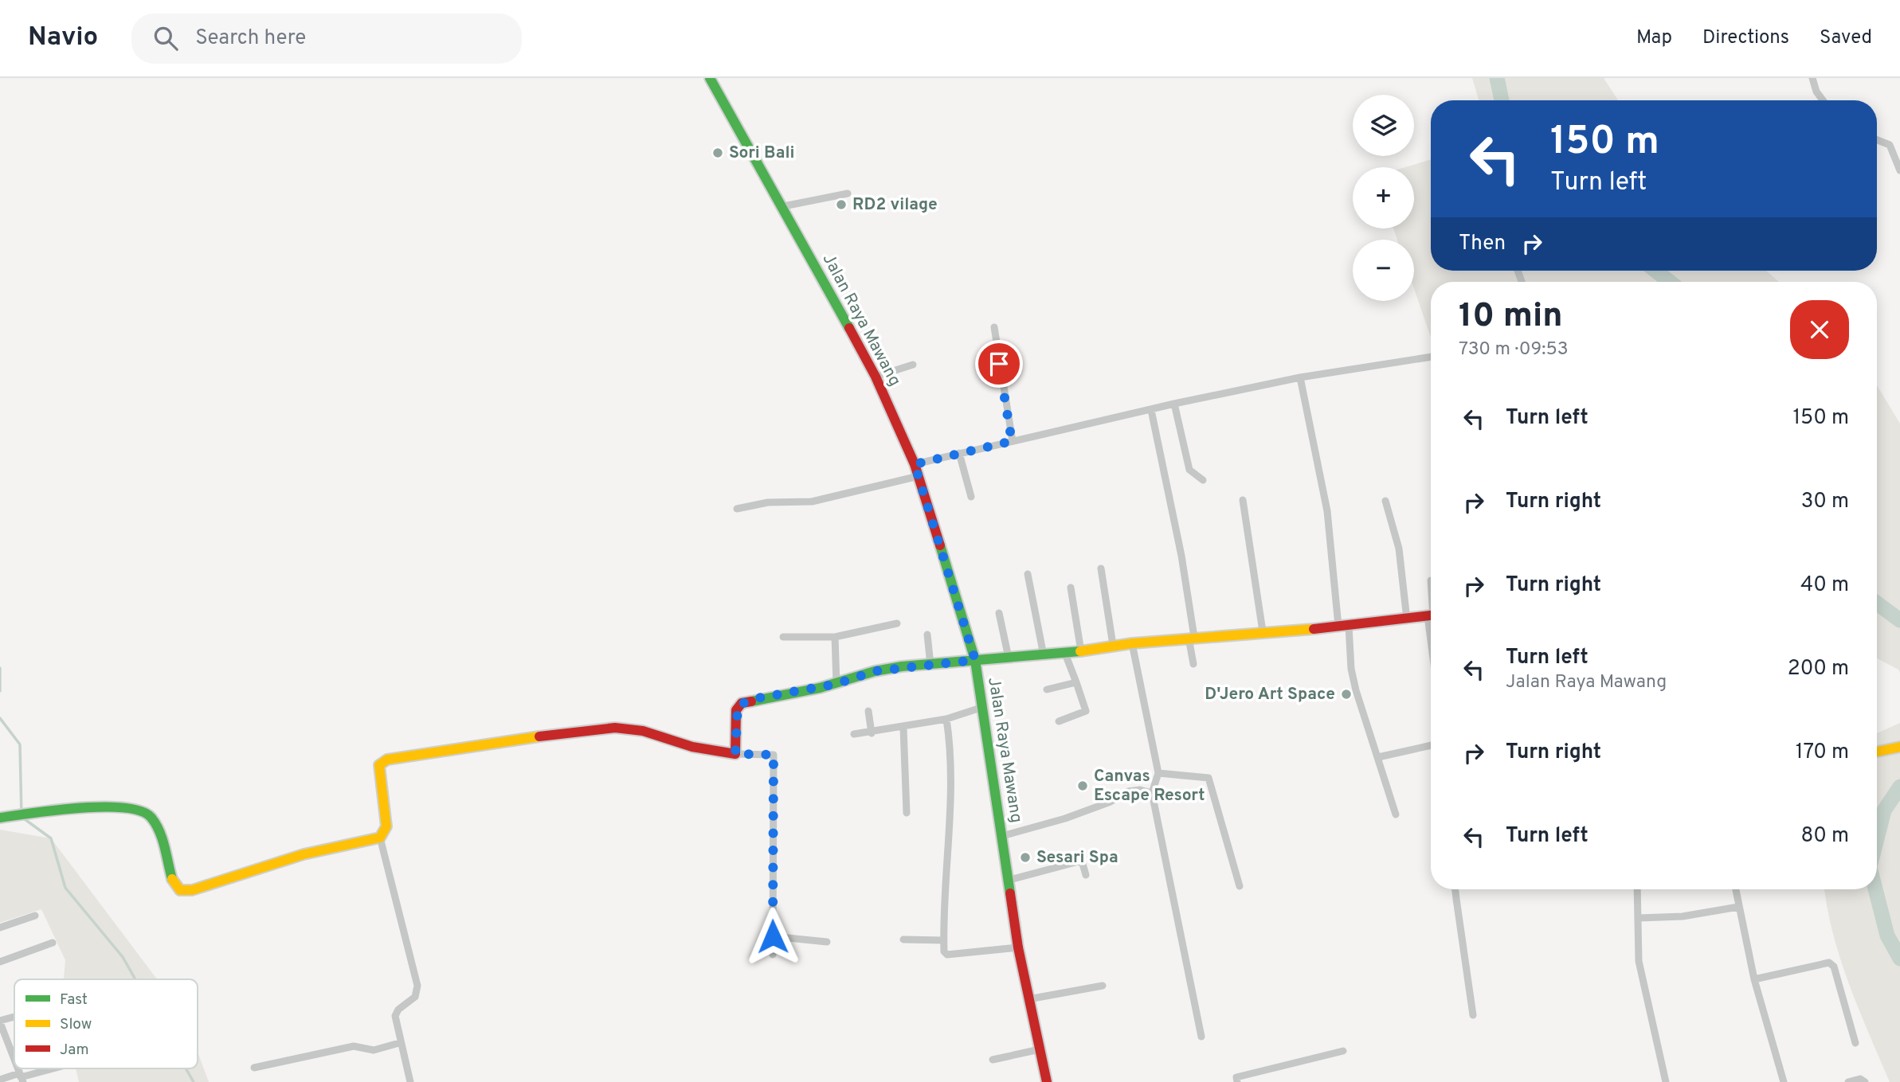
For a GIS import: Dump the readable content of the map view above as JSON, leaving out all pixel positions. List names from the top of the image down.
{
  "streets": {
    "street": ["Jalan Raya Mawang"]
  },
  "places": [
    "Sori Bali",
    "RD2 vilage",
    "D'Jero Art Space",
    "Canvas Escape Resort",
    "Sesari Spa"
  ],
  "legend": ["Fast", "Slow", "Jam"],
  "page": {
    "header": "Navio",
    "search": "Search here",
    "nav": ["Map", "Directions", "Saved"],
    "map_buttons": ["+", "−"],
    "turn": ["150 m", "Turn left"],
    "then": "Then",
    "heading": ["10 min", "730 m · 09:53"],
    "list": [
      {
        "name": "Turn left",
        "value": "150 m"
      },
      {
        "name": "Turn right",
        "value": "30 m"
      },
      {
        "name": "Turn right",
        "value": "40 m"
      },
      {
        "name": "Turn left",
        "note": "Jalan Raya Mawang",
        "value": "200 m"
      },
      {
        "name": "Turn right",
        "value": "170 m"
      },
      {
        "name": "Turn left",
        "value": "80 m"
      }
    ]
  }
}
